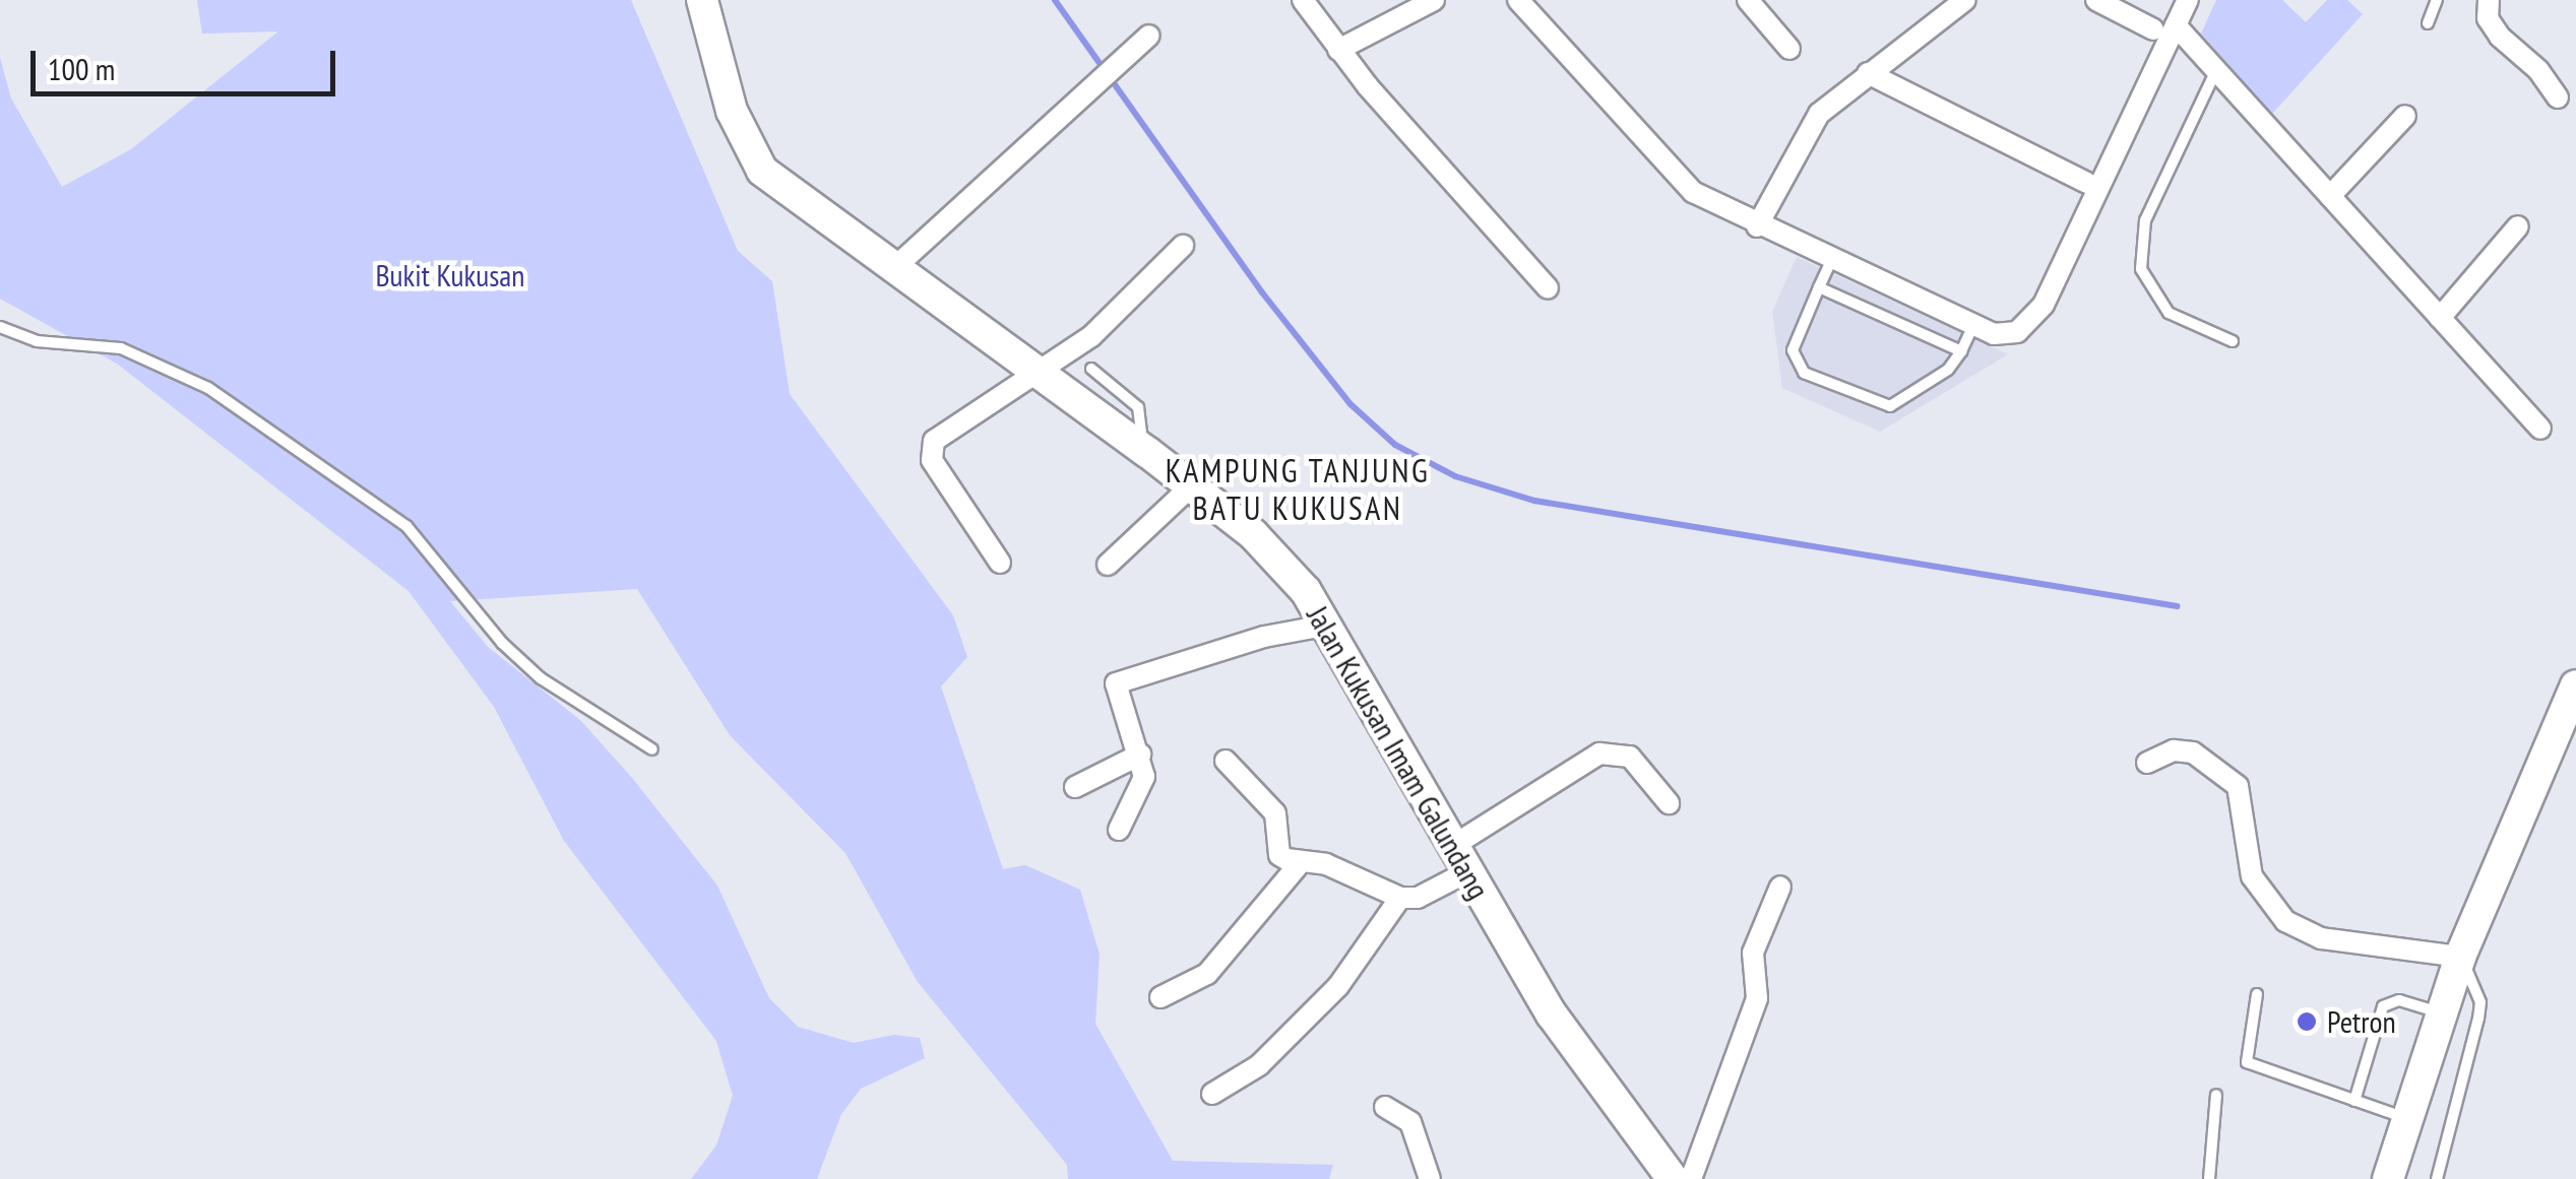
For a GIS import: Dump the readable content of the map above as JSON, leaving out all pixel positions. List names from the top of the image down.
{
  "streets": {
    "street": ["Jalan Kukusan Imam Galundang"]
  },
  "districts": ["KAMPUNG TANJUNG BATU KUKUSAN"],
  "parks": ["Bukit Kukusan"],
  "places": ["Petron"],
  "scale_bar": "100 m"
}
